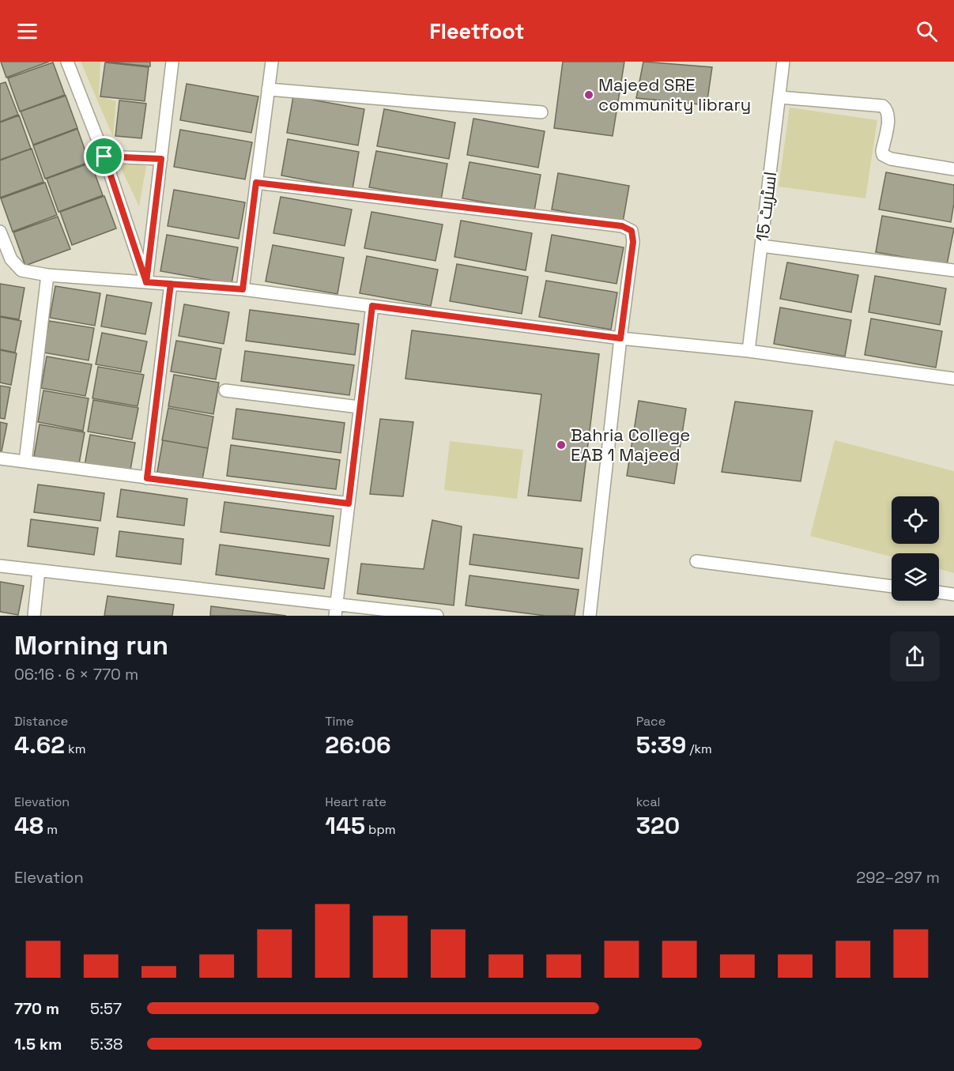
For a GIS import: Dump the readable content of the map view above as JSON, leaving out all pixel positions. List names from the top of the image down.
{
  "streets": {
    "street": ["اسٹریٹ 15"]
  },
  "places": ["Majeed SRE community library", "Bahria College EAB 1 Majeed"],
  "page": {
    "header": "Fleetfoot",
    "heading": ["Morning run", "06:16 · 6 × 770 m"],
    "stats": [
      ["Distance", "4.62 km"],
      ["Time", "26:06"],
      ["Pace", "5:39 /km"],
      ["Elevation", "48 m"],
      ["Heart rate", "145 bpm"],
      ["kcal", "320"]
    ],
    "chart": ["Elevation", "292–297 m"],
    "list": [
      {
        "name": "770 m",
        "note": "5:57"
      },
      {
        "name": "1.5 km",
        "note": "5:38"
      }
    ]
  }
}
